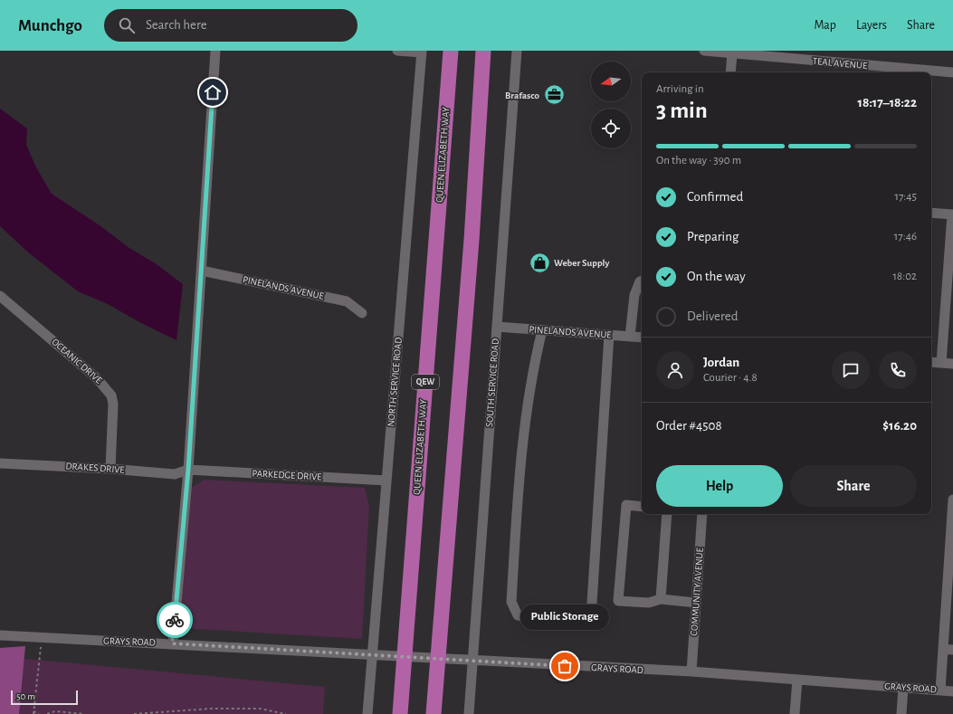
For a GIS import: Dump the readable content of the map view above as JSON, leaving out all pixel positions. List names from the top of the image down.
{
  "streets": {
    "highway": ["QUEEN ELIZABETH WAY", "QEW"],
    "street": [
      "TEAL AVENUE",
      "PINELANDS AVENUE",
      "OCEANIC DRIVE",
      "NORTH SERVICE ROAD",
      "SOUTH SERVICE ROAD",
      "DRAKES DRIVE",
      "PARKEDGE DRIVE",
      "COMMUNITY AVENUE",
      "GRAYS ROAD"
    ]
  },
  "crossings": [
    ["PINELANDS AVENUE", "SOUTH SERVICE ROAD"],
    ["OCEANIC DRIVE", "DRAKES DRIVE"],
    ["NORTH SERVICE ROAD", "PARKEDGE DRIVE"],
    ["DRAKES DRIVE", "PARKEDGE DRIVE"],
    ["COMMUNITY AVENUE", "GRAYS ROAD"]
  ],
  "places": {
    "office": ["Brafasco"],
    "shop": ["Weber Supply"],
    "other": ["Public Storage"]
  },
  "scale_bar": "50 m",
  "north": "left",
  "page": {
    "header": "Munchgo",
    "search": "Search here",
    "nav": ["Map", "Layers", "Share"],
    "heading": ["3 min", "Arriving in", "18:17–18:22"],
    "panel": [
      "Jordan",
      "Courier · 4.8",
      "Order #4508",
      "$16.20"
    ],
    "bar": "On the way · 390 m",
    "list": [
      ["Confirmed", "17:45"],
      ["Preparing", "17:46"],
      ["On the way", "18:02"],
      "Delivered"
    ],
    "buttons": ["Help", "Share"],
    "bubble": "Public Storage",
    "scale": "50 m"
  }
}
